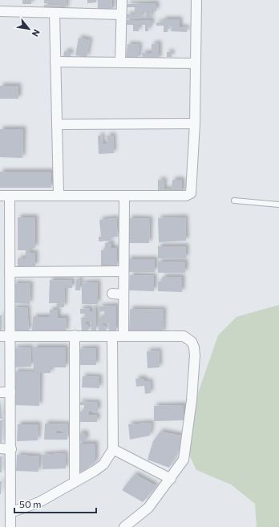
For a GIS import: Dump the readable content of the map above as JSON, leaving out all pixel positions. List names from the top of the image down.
{
  "scale_bar": "50 m",
  "north": "bottom right"
}
